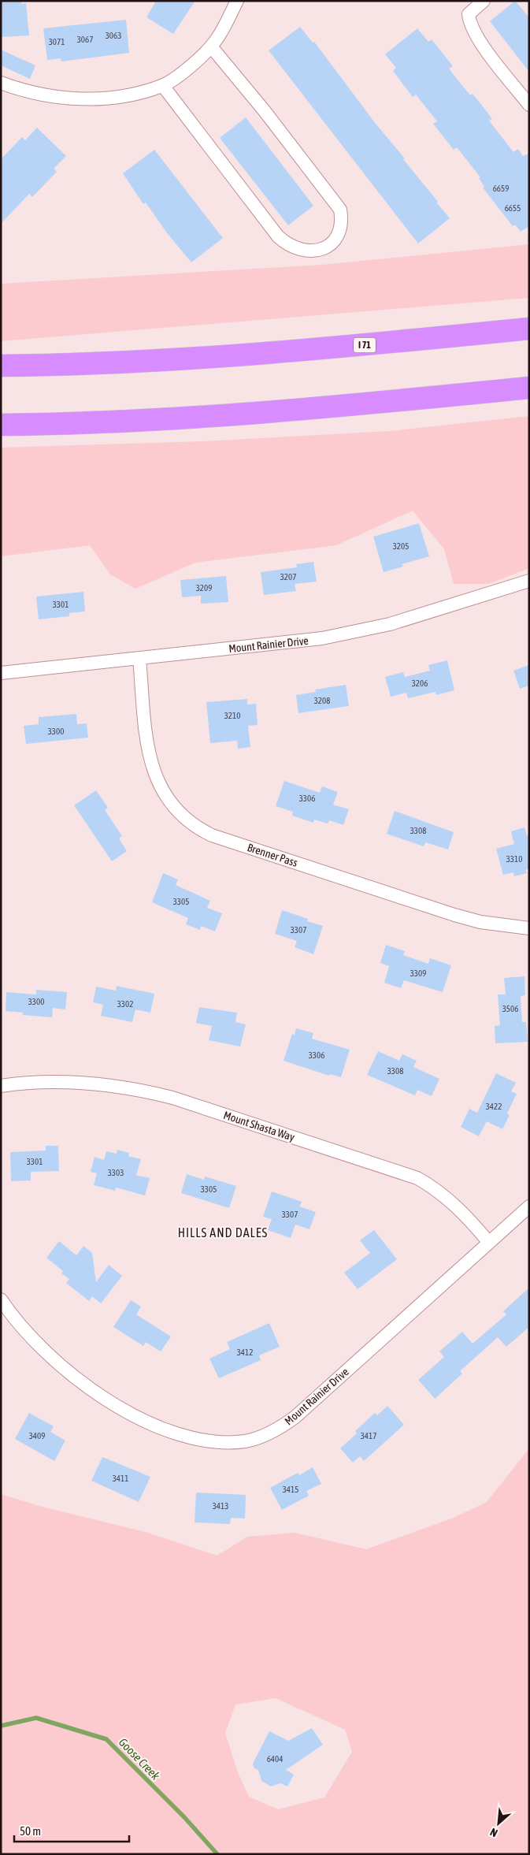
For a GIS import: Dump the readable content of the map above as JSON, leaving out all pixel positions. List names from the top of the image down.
{
  "streets": {
    "highway": ["I 71"],
    "street": ["Mount Rainier Drive", "Brenner Pass", "Mount Shasta Way"]
  },
  "crossings": [
    ["Mount Rainier Drive", "Brenner Pass"],
    ["Mount Rainier Drive", "Mount Shasta Way"]
  ],
  "districts": ["HILLS AND DALES"],
  "water": ["Goose Creek"],
  "house_numbers": [
    "3063",
    "3067",
    "3071",
    "6659",
    "6655",
    "3205",
    "3207",
    "3209",
    "3301",
    "3206",
    "3208",
    "3210",
    "3300",
    "3306",
    "3308",
    "3310",
    "3305",
    "3307",
    "3309",
    "3300",
    "3302",
    "3506",
    "3306",
    "3308",
    "3422",
    "3301",
    "3303",
    "3305",
    "3307",
    "3412",
    "3409",
    "3417",
    "3411",
    "3415",
    "3413",
    "6404"
  ],
  "scale_bar": "50 m",
  "north": "bottom left"
}
